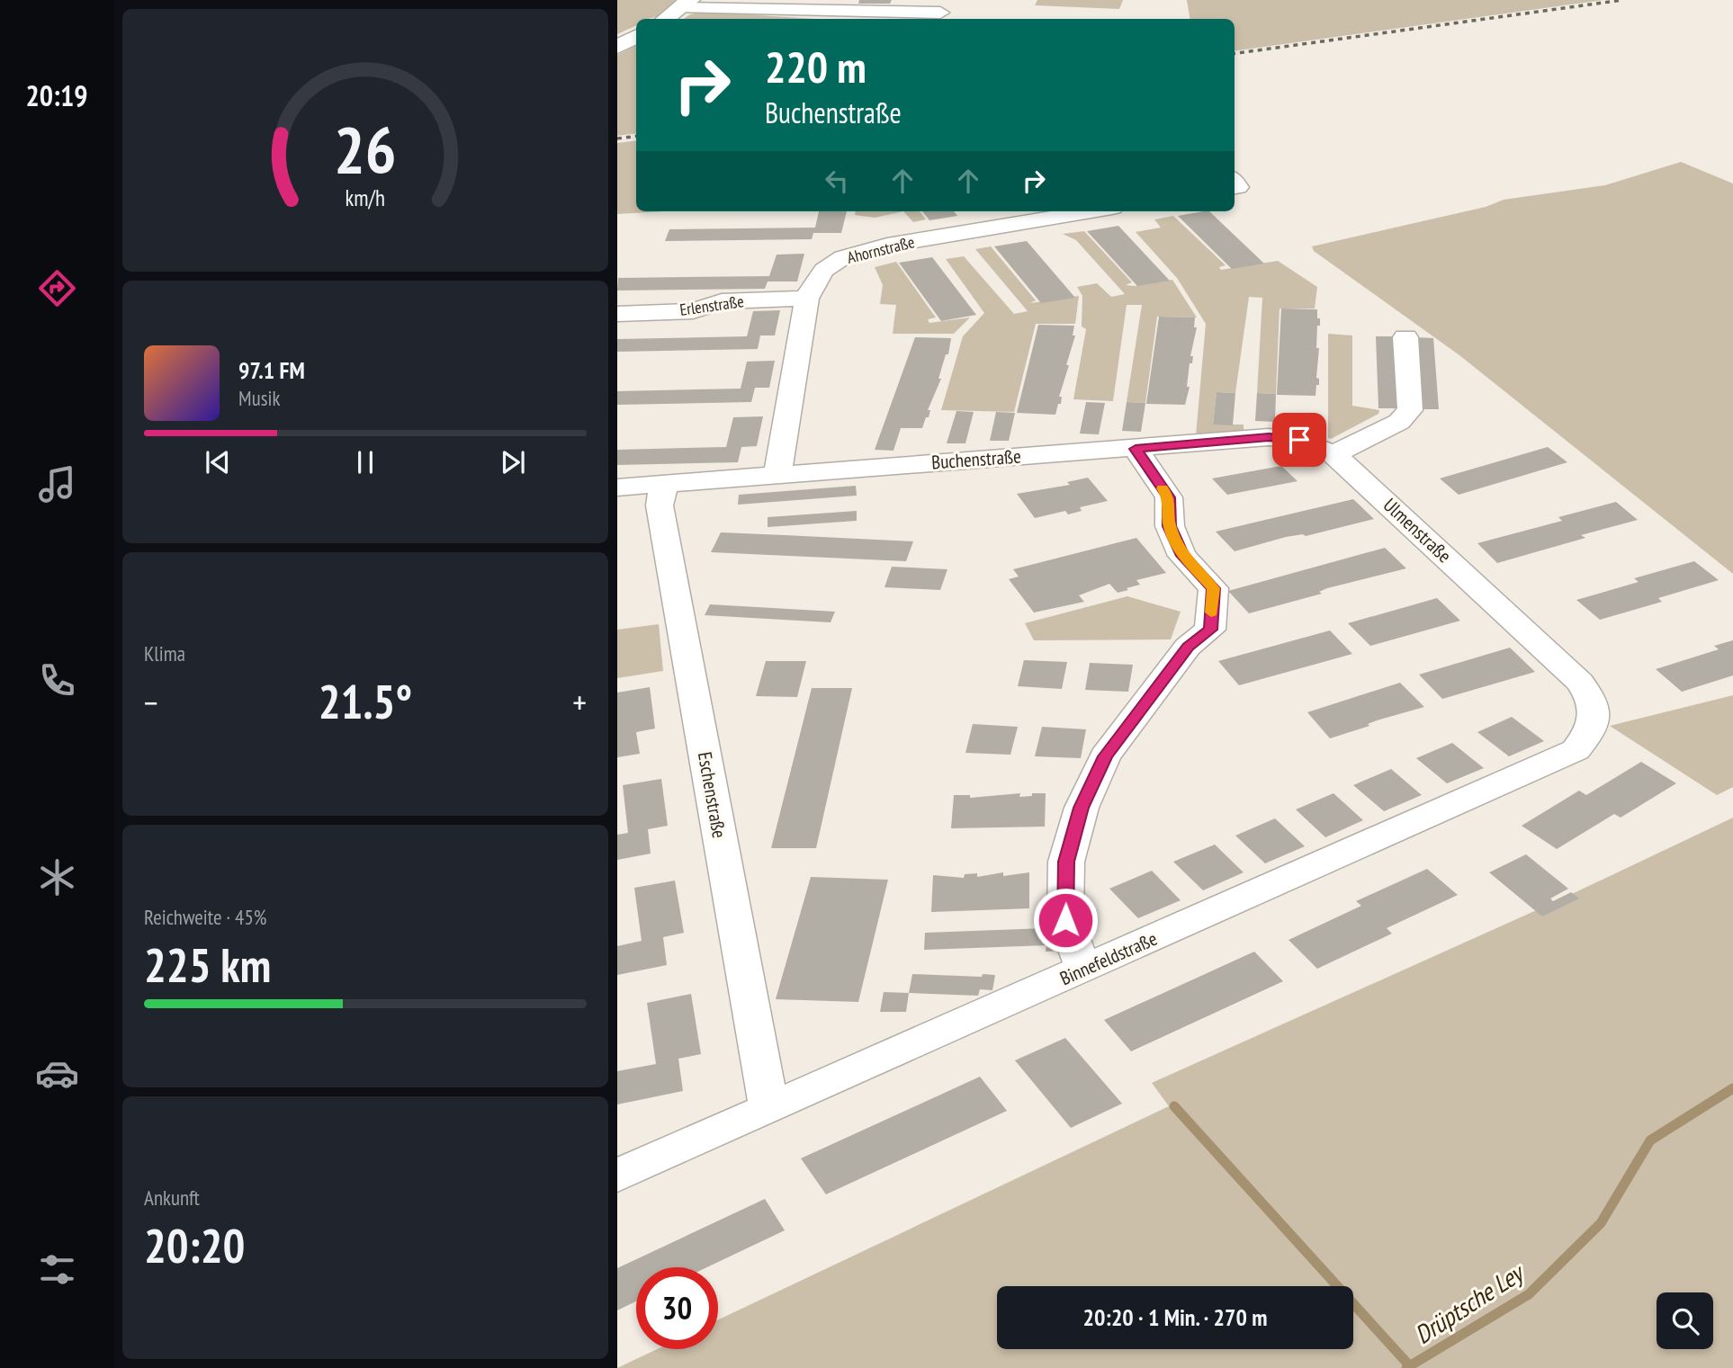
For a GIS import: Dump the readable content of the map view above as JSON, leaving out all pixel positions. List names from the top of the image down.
{
  "streets": {
    "street": [
      "Ahornstraße",
      "Erlenstraße",
      "Buchenstraße",
      "Ulmenstraße",
      "Eschenstraße",
      "Binnefeldstraße"
    ]
  },
  "crossings": [
    ["Ahornstraße", "Erlenstraße"],
    ["Ahornstraße", "Buchenstraße"],
    ["Buchenstraße", "Ulmenstraße"],
    ["Buchenstraße", "Eschenstraße"],
    ["Ulmenstraße", "Binnefeldstraße"],
    ["Eschenstraße", "Binnefeldstraße"]
  ],
  "water": ["Drüptsche Ley"],
  "page": {
    "tabs": "20:19",
    "turn": ["220 m", "Buchenstraße"],
    "song": ["97.1 FM", "Musik"],
    "tile": [
      "Klima",
      ["Reichweite · 45%", "225 km"],
      ["Ankunft", "20:20"]
    ],
    "heat": ["−", "21.5°", "+"],
    "limit": "30",
    "trip": "20:20 · 1 Min. · 270 m",
    "gauge": ["26", "km/h"]
  }
}
